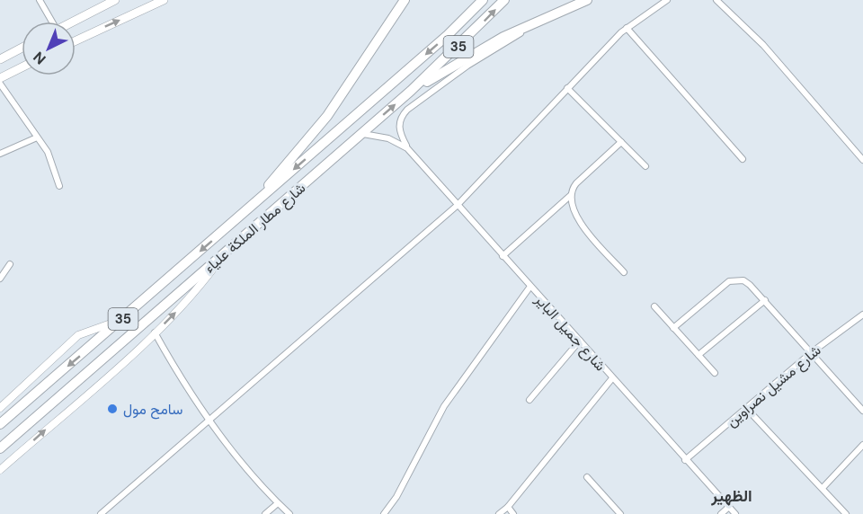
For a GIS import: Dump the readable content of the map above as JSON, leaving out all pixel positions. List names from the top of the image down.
{
  "streets": {
    "highway": ["35", "شارع مطار الملكة علياء"],
    "street": ["شارع جميل الباير", "شارع مشيل نصراوين"]
  },
  "crossings": [
    ["شارع مطار الملكة علياء", "شارع جميل الباير"],
    ["شارع جميل الباير", "شارع مشيل نصراوين"]
  ],
  "districts": ["الظهير"],
  "places": ["سامح مول"],
  "north": "bottom left"
}
